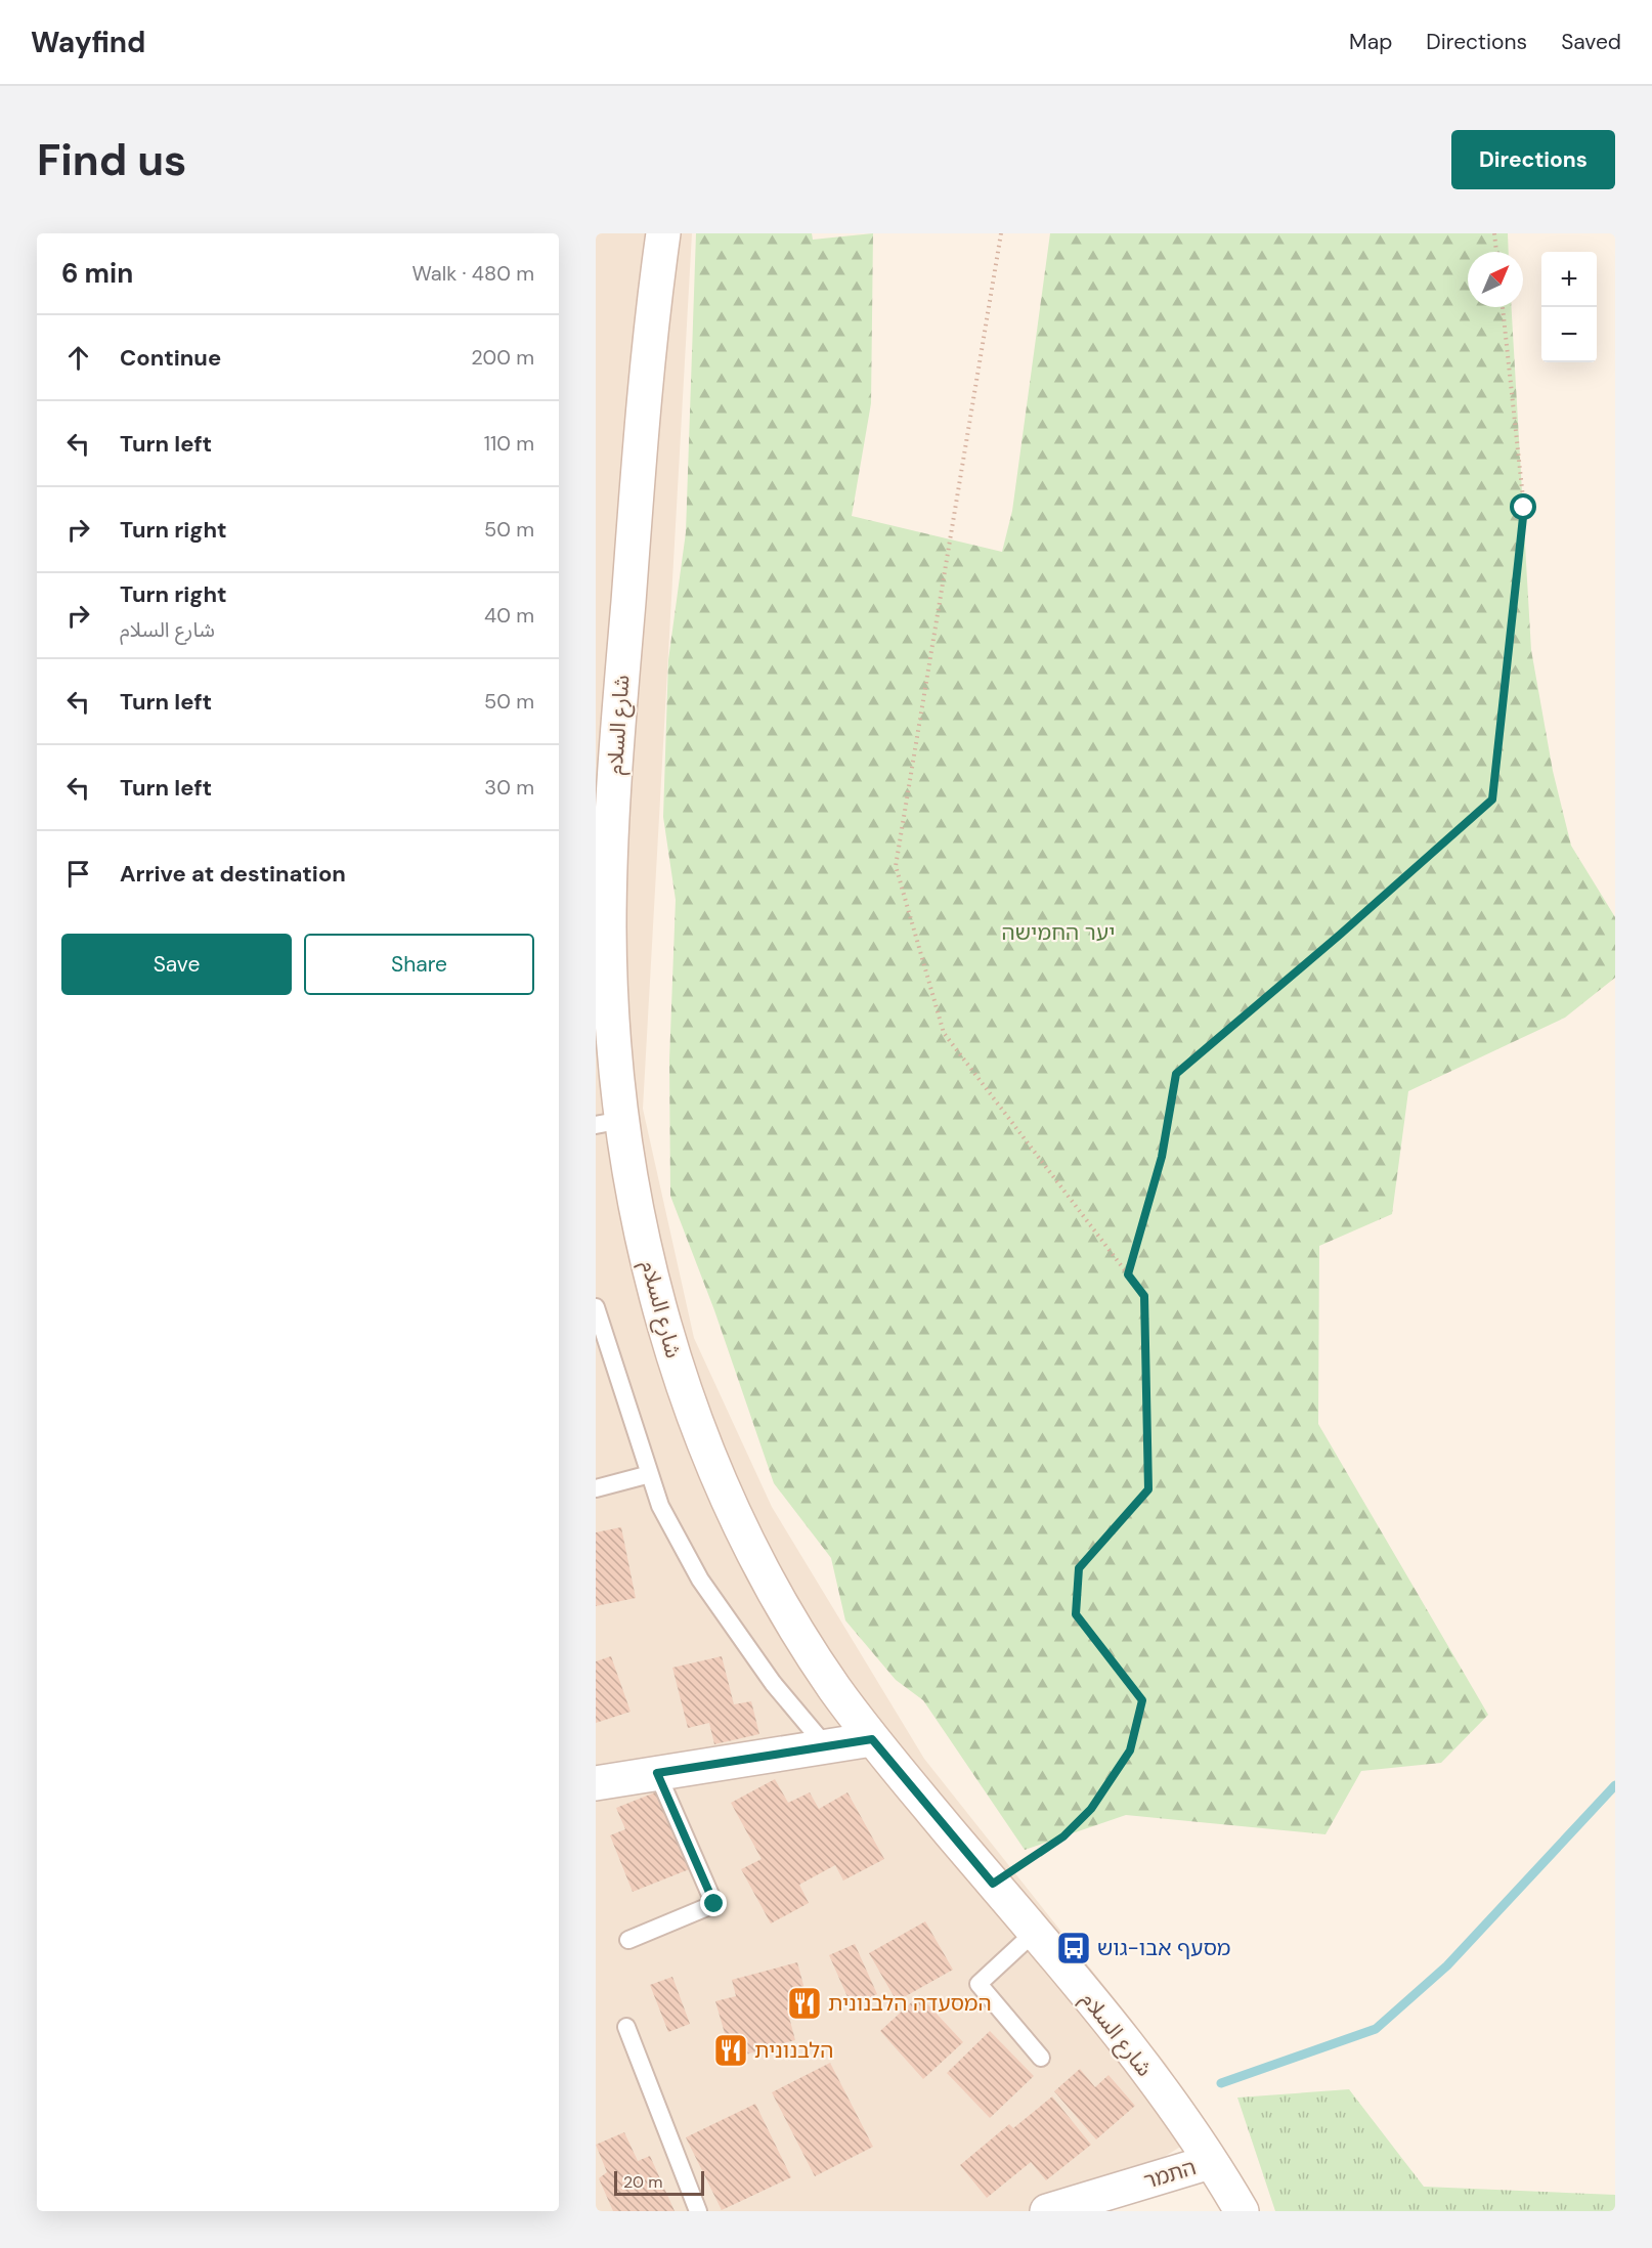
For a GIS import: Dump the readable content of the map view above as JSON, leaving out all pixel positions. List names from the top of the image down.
{
  "streets": {
    "main road": ["شارع السلام", "התמר"]
  },
  "crossings": [
    ["شارع السلام", "התמר"]
  ],
  "parks": ["יער החמישה"],
  "places": {
    "bus stop": ["מסעף אבו-גוש"],
    "restaurant": ["המסעדה הלבנונית", "הלבנונית"]
  },
  "scale_bar": "20 m",
  "north": "top right",
  "page": {
    "header": "Wayfind",
    "nav": ["Map", "Directions", "Saved"],
    "buttons": [
      "Directions",
      ["Save", "Share"]
    ],
    "title": "Find us",
    "heading": ["6 min", "Walk · 480 m"],
    "map_buttons": ["+", "−"],
    "list": [
      ["Continue", "200 m"],
      ["Turn left", "110 m"],
      ["Turn right", "50 m"],
      ["Turn right", "شارع السلام", "40 m"],
      ["Turn left", "50 m"],
      ["Turn left", "30 m"],
      "Arrive at destination"
    ],
    "scale": "20 m"
  }
}
